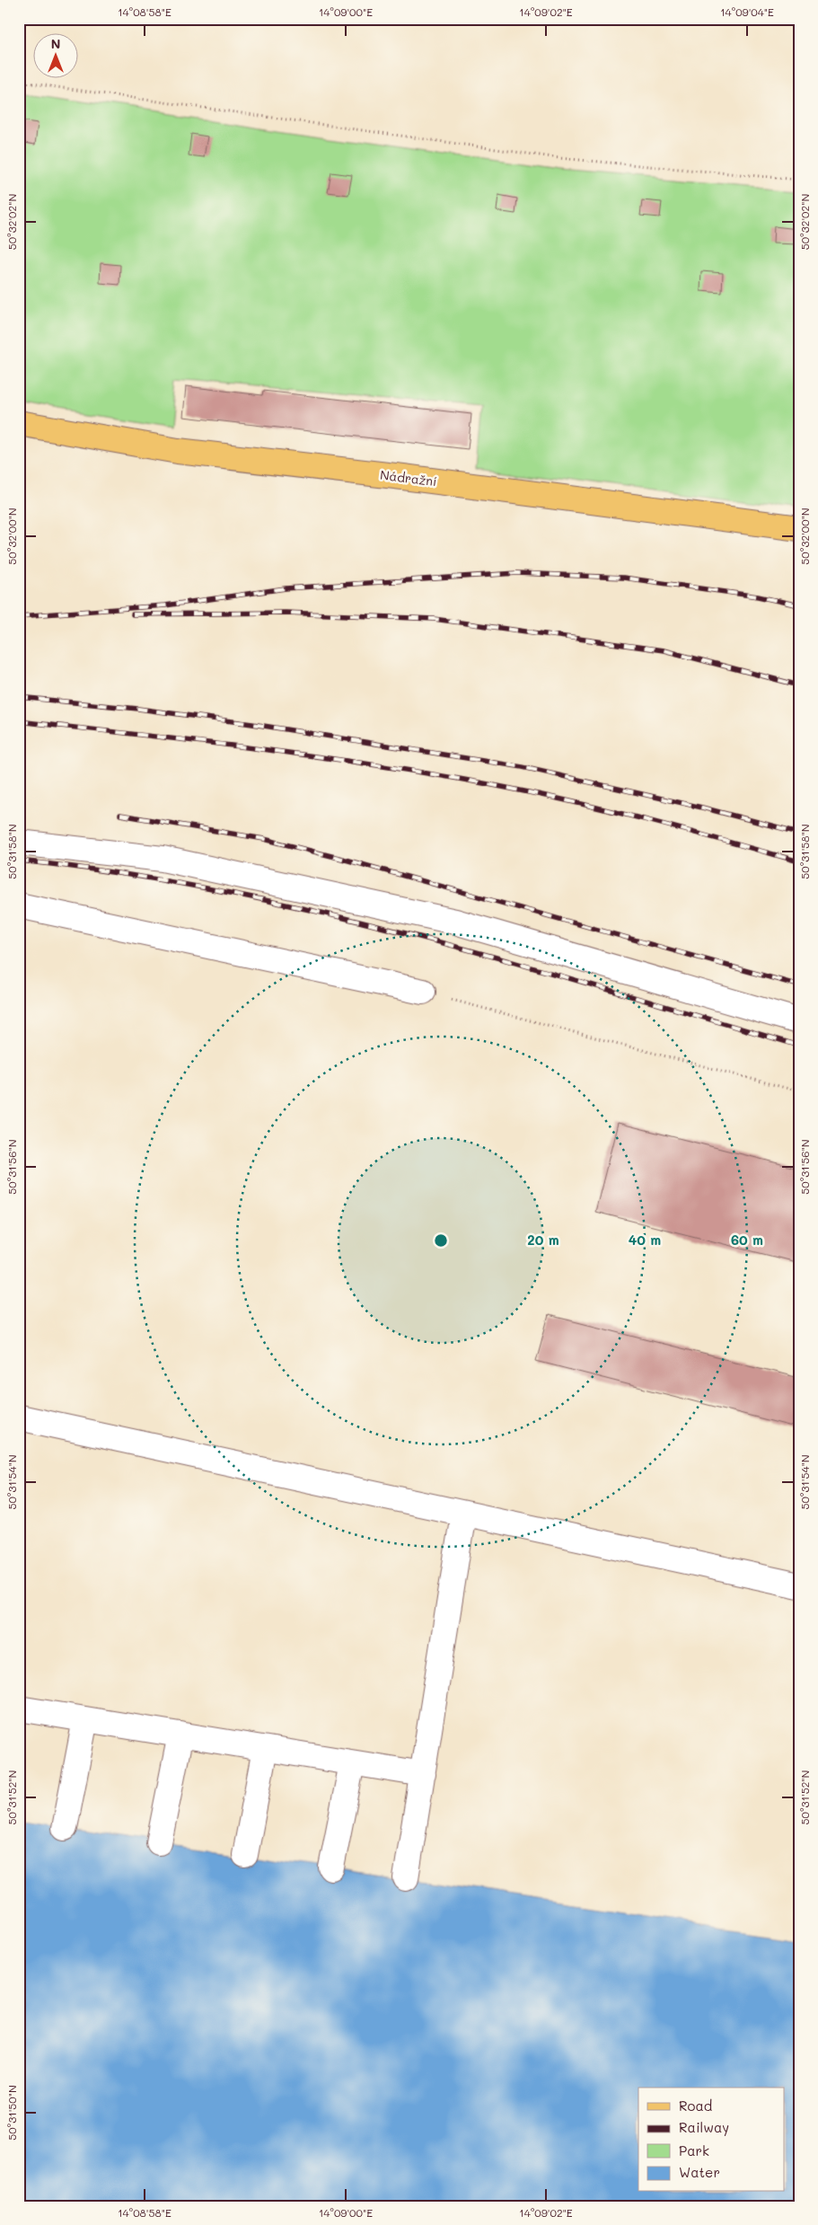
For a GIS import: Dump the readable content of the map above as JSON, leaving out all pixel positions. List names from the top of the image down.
{
  "streets": {
    "main road": ["Nádražní"]
  },
  "legend": [
    "Road",
    "Railway",
    "Park",
    "Water"
  ],
  "north": "top",
  "coordinates": [
    "14°08'58\"E",
    "14°09'00\"E",
    "14°09'02\"E",
    "14°09'04\"E",
    "50°32'02\"N",
    "50°32'00\"N",
    "50°31'58\"N",
    "50°31'56\"N",
    "50°31'54\"N",
    "50°31'52\"N",
    "50°31'50\"N"
  ],
  "rings": ["20 m", "40 m", "60 m"]
}
